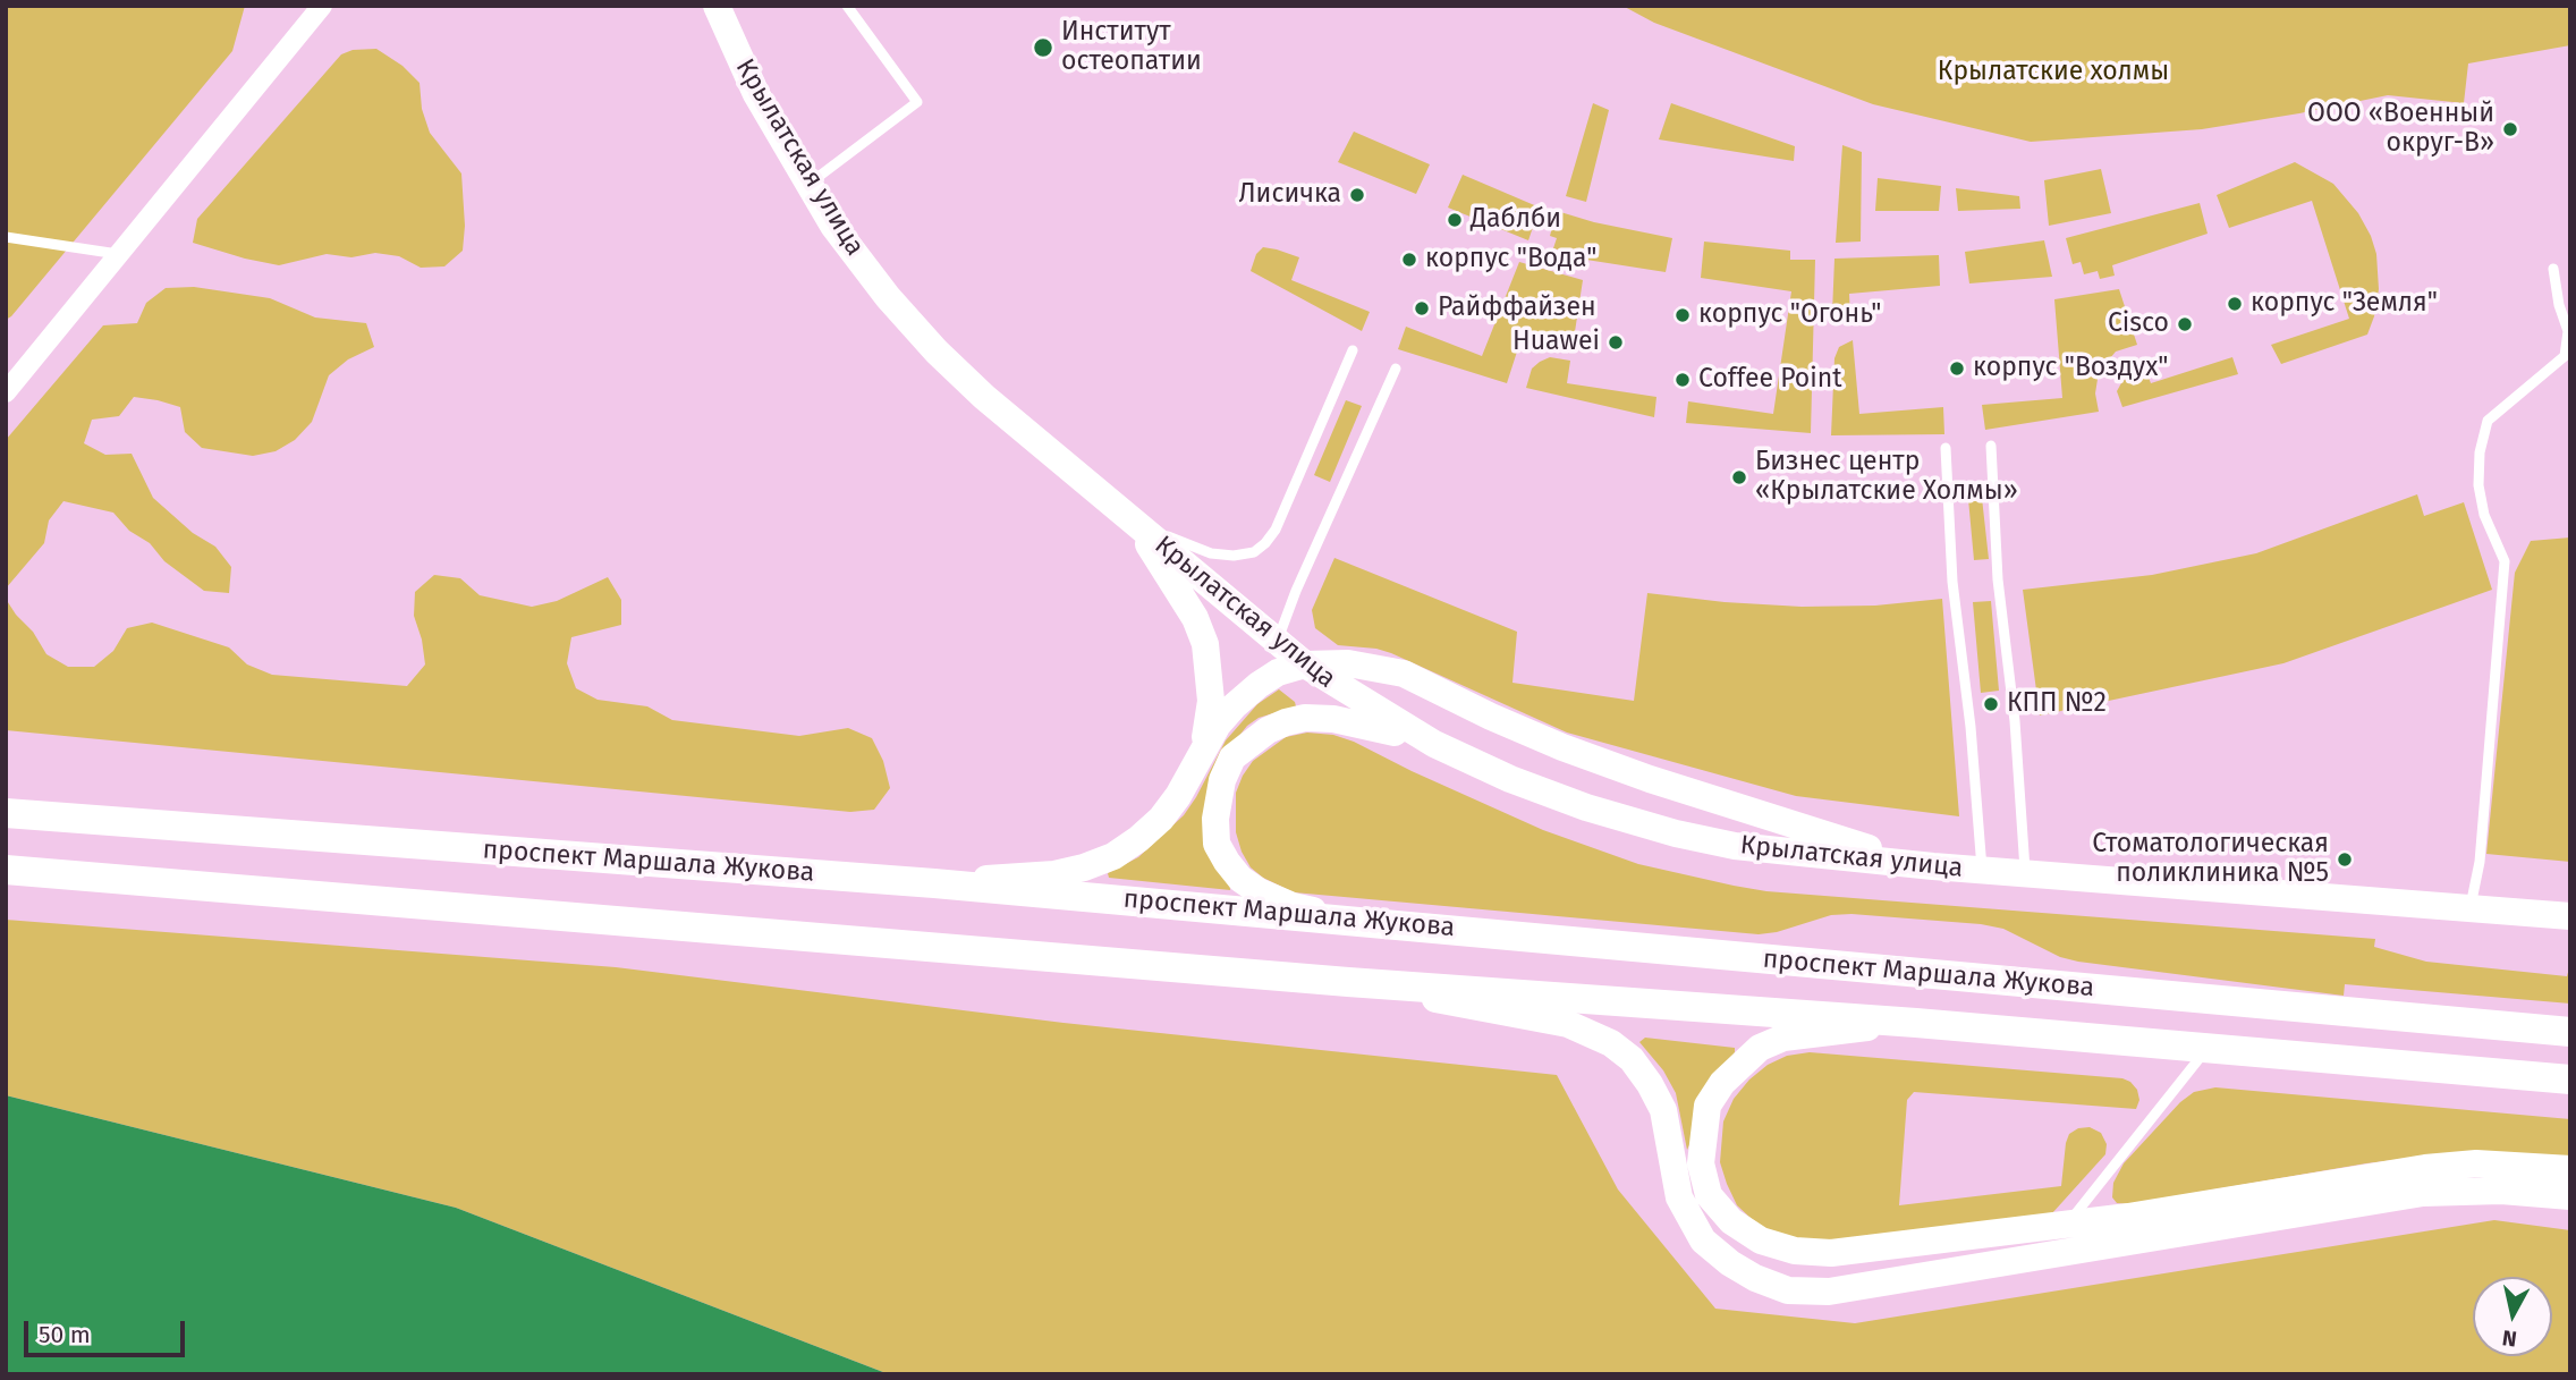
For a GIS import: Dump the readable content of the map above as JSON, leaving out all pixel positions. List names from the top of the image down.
{
  "streets": {
    "main road": ["Крылатская улица", "проспект Маршала Жукова"]
  },
  "parks": ["Крылатские холмы"],
  "places": [
    "Институт остеопатии",
    "ООО «Военный округ-В»",
    "Лисичка",
    "Даблби",
    "корпус \"Вода\"",
    "корпус \"Земля\"",
    "Райффайзен",
    "корпус \"Огонь\"",
    "Cisco",
    "Huawei",
    "корпус \"Воздух\"",
    "Coffee Point",
    "Бизнес центр «Крылатские Холмы»",
    "КПП №2",
    "Стоматологическая поликлиника №5"
  ],
  "scale_bar": "50 m",
  "north": "bottom"
}
